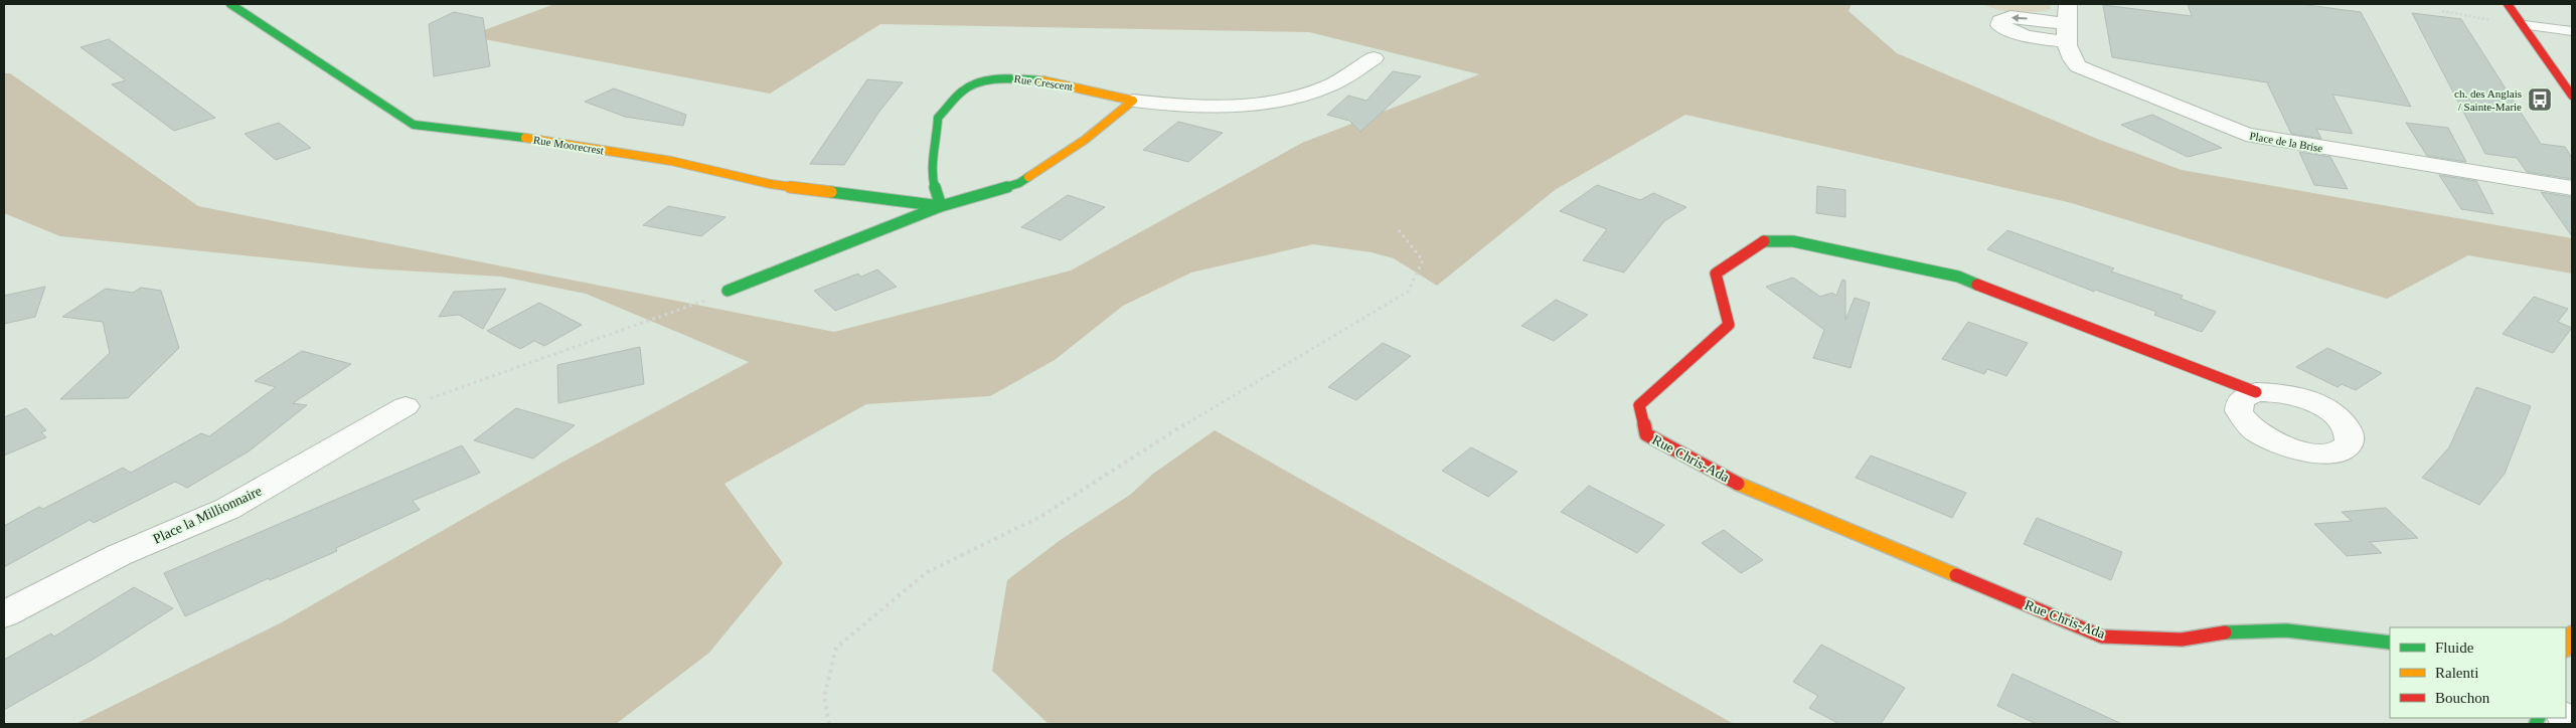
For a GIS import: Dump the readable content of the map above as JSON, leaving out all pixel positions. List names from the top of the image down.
{
  "streets": {
    "street": [
      "Rue Crescent",
      "Place de la Brise",
      "Rue Moorecrest",
      "Rue Chris-Ada",
      "Place la Millionnaire"
    ]
  },
  "crossings": [
    ["Rue Crescent", "Rue Moorecrest"]
  ],
  "places": {
    "bus stop": ["ch. des Anglais / Sainte-Marie"]
  },
  "legend": ["Fluide", "Ralenti", "Bouchon"]
}
